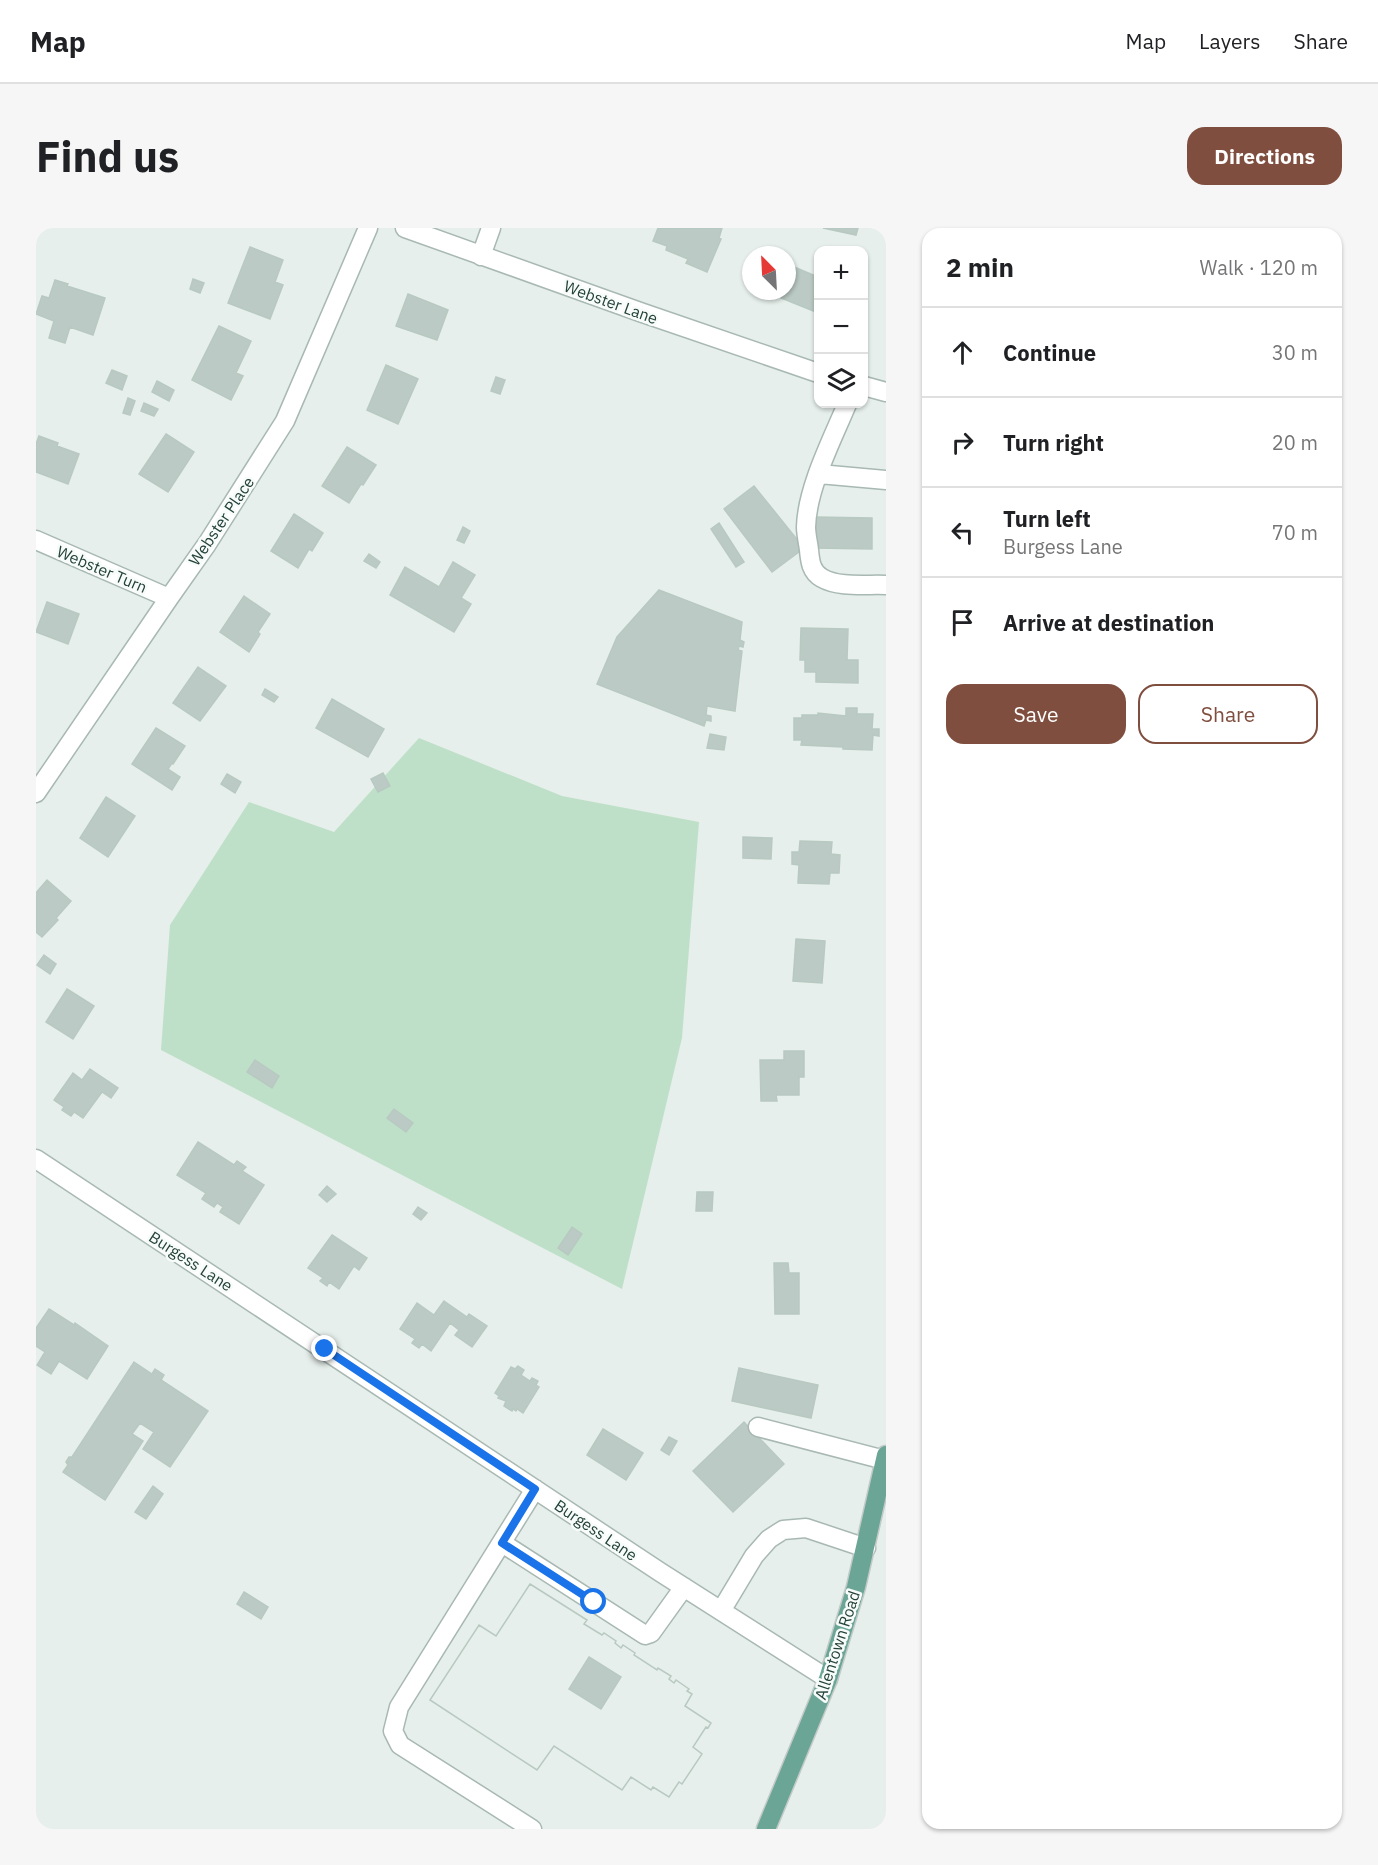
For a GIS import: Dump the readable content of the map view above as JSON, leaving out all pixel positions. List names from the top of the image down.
{
  "streets": {
    "main road": ["Allentown Road"],
    "street": [
      "Webster Lane",
      "Webster Place",
      "Webster Turn",
      "Burgess Lane"
    ]
  },
  "crossings": [
    ["Webster Place", "Webster Turn"],
    ["Burgess Lane", "Allentown Road"]
  ],
  "north": "top left",
  "page": {
    "header": "Map",
    "nav": ["Map", "Layers", "Share"],
    "buttons": [
      "Directions",
      ["Save", "Share"]
    ],
    "title": "Find us",
    "heading": ["2 min", "Walk · 120 m"],
    "map_buttons": ["+", "−"],
    "list": [
      ["Continue", "30 m"],
      ["Turn right", "20 m"],
      ["Turn left", "Burgess Lane", "70 m"],
      "Arrive at destination"
    ]
  }
}
